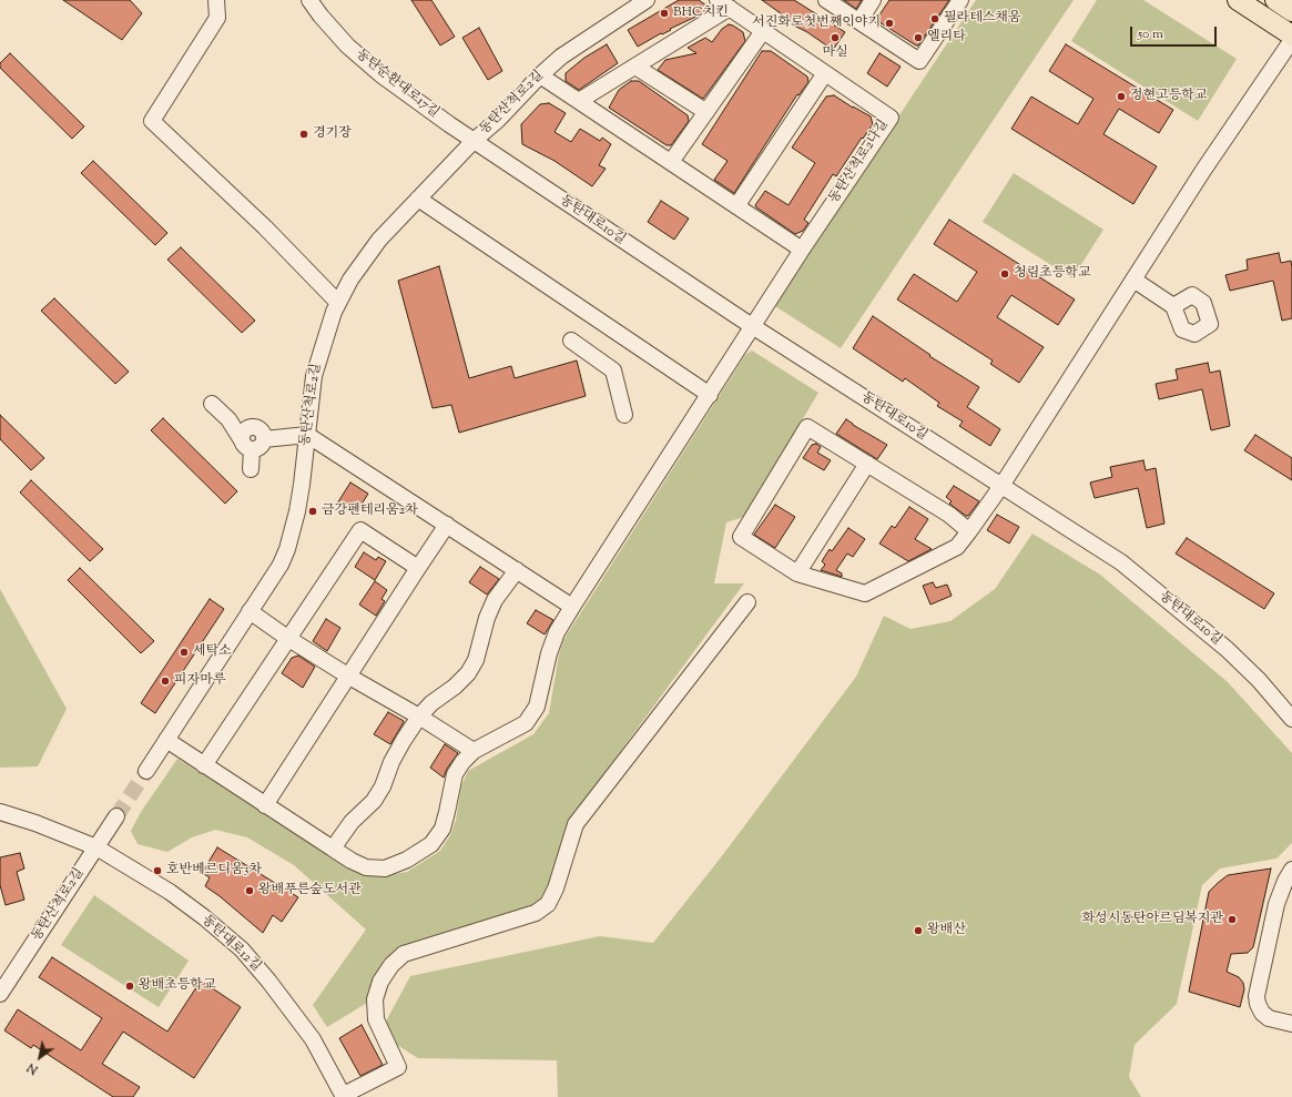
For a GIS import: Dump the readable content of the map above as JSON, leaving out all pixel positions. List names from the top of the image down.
{
  "streets": {
    "street": [
      "동탄순환대로17길",
      "동탄산척로2길",
      "동탄산척로2나길",
      "동탄대로10길",
      "동탄대로12길"
    ]
  },
  "crossings": [
    ["동탄순환대로17길", "동탄산척로2길"],
    ["동탄순환대로17길", "동탄대로10길"],
    ["동탄산척로2길", "동탄산척로2나길"],
    ["동탄산척로2길", "동탄대로10길"],
    ["동탄산척로2길", "동탄대로12길"],
    ["동탄산척로2나길", "동탄대로10길"]
  ],
  "places": [
    "BHC치킨",
    "필라테스채움",
    "서진화로첫번째이야기",
    "마실",
    "엘리타",
    "정현고등학교",
    "경기장",
    "청림초등학교",
    "금강펜테리움2차",
    "세탁소",
    "피자마루",
    "호반베르디움3차",
    "왕배푸른숲도서관",
    "화성시동탄아르딤복지관",
    "왕배산",
    "왕배초등학교"
  ],
  "scale_bar": "50 m",
  "north": "bottom left"
}
